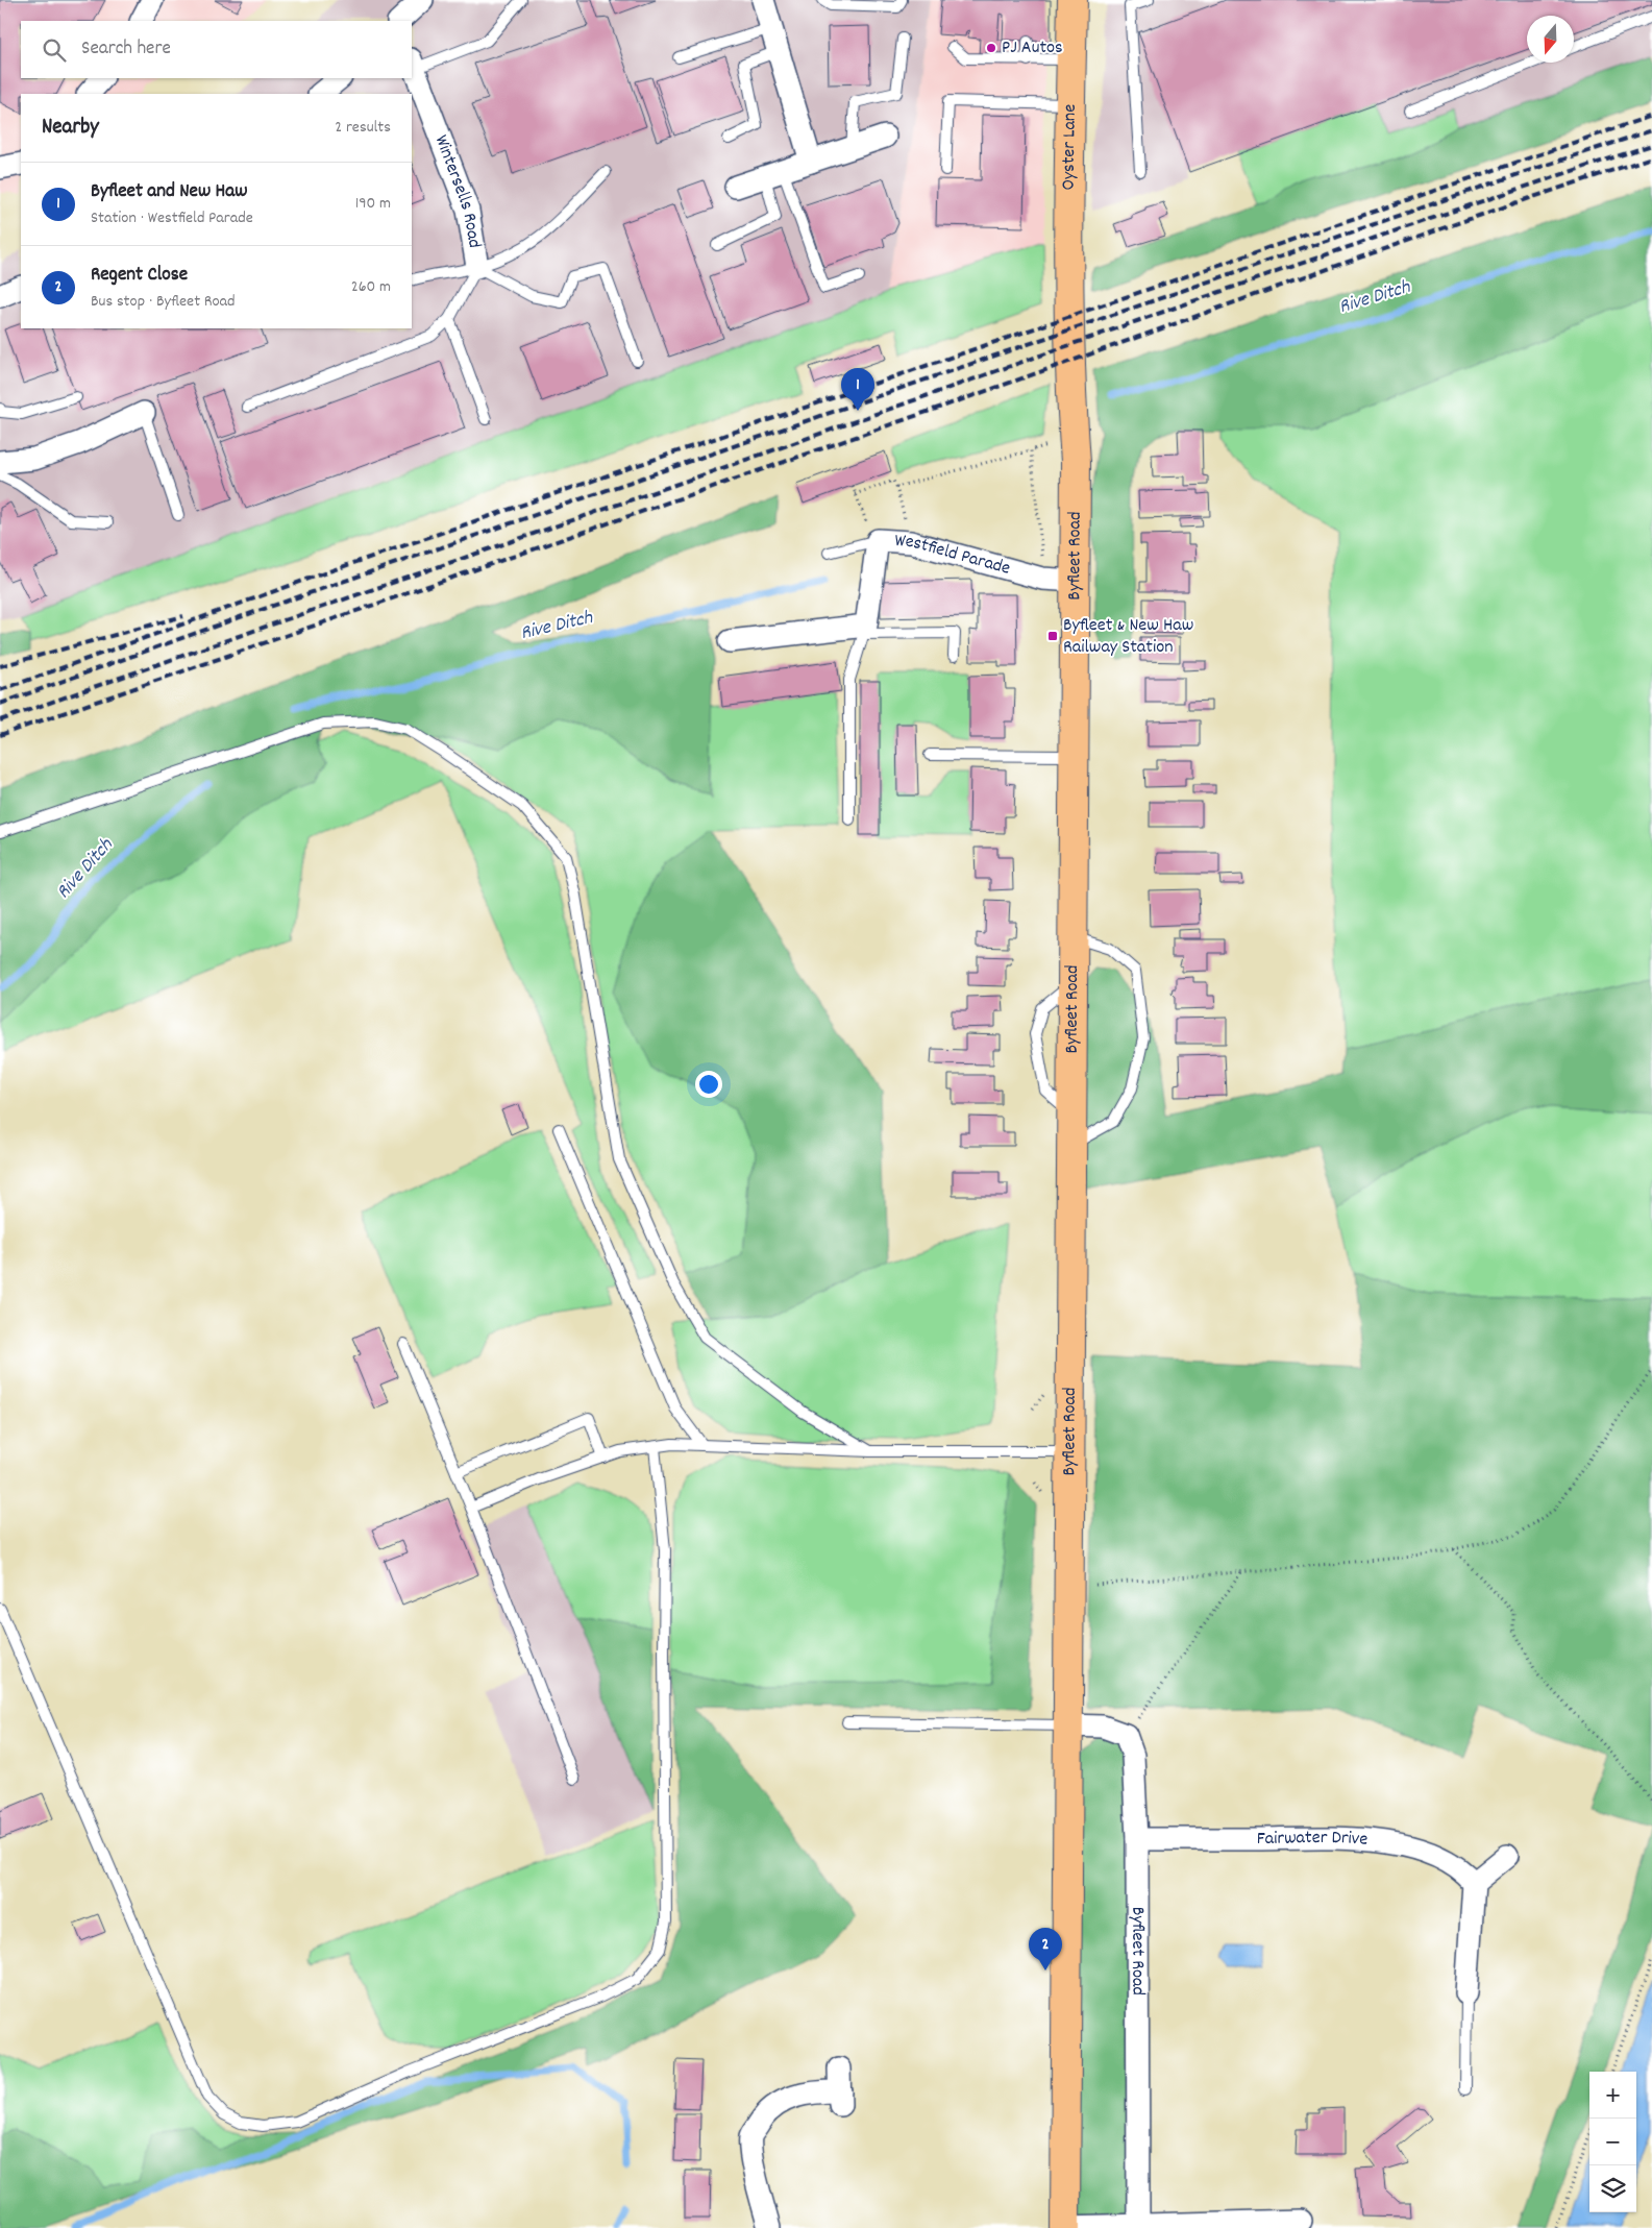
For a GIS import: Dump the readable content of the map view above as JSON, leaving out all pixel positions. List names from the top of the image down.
{
  "streets": {
    "main road": ["Oyster Lane", "Byfleet Road"],
    "street": ["Wintersells Road", "Westfield Parade", "Fairwater Drive"]
  },
  "crossings": [
    ["Oyster Lane", "Byfleet Road"],
    ["Westfield Parade", "Byfleet Road"],
    ["Byfleet Road", "Fairwater Drive"]
  ],
  "water": ["Rive Ditch"],
  "places": {
    "other": ["PJ Autos"],
    "transit": ["Byfleet & New Haw Railway Station"]
  },
  "north": "bottom",
  "page": {
    "search": "Search here",
    "heading": ["Nearby", "2 results"],
    "list": [
      {
        "mark": "1",
        "name": "Byfleet and New Haw",
        "note": "Station · Westfield Parade",
        "value": "190 m"
      },
      {
        "mark": "2",
        "name": "Regent Close",
        "note": "Bus stop · Byfleet Road",
        "value": "260 m"
      }
    ],
    "pins": ["1", "2"],
    "map_buttons": ["+", "−"]
  }
}
